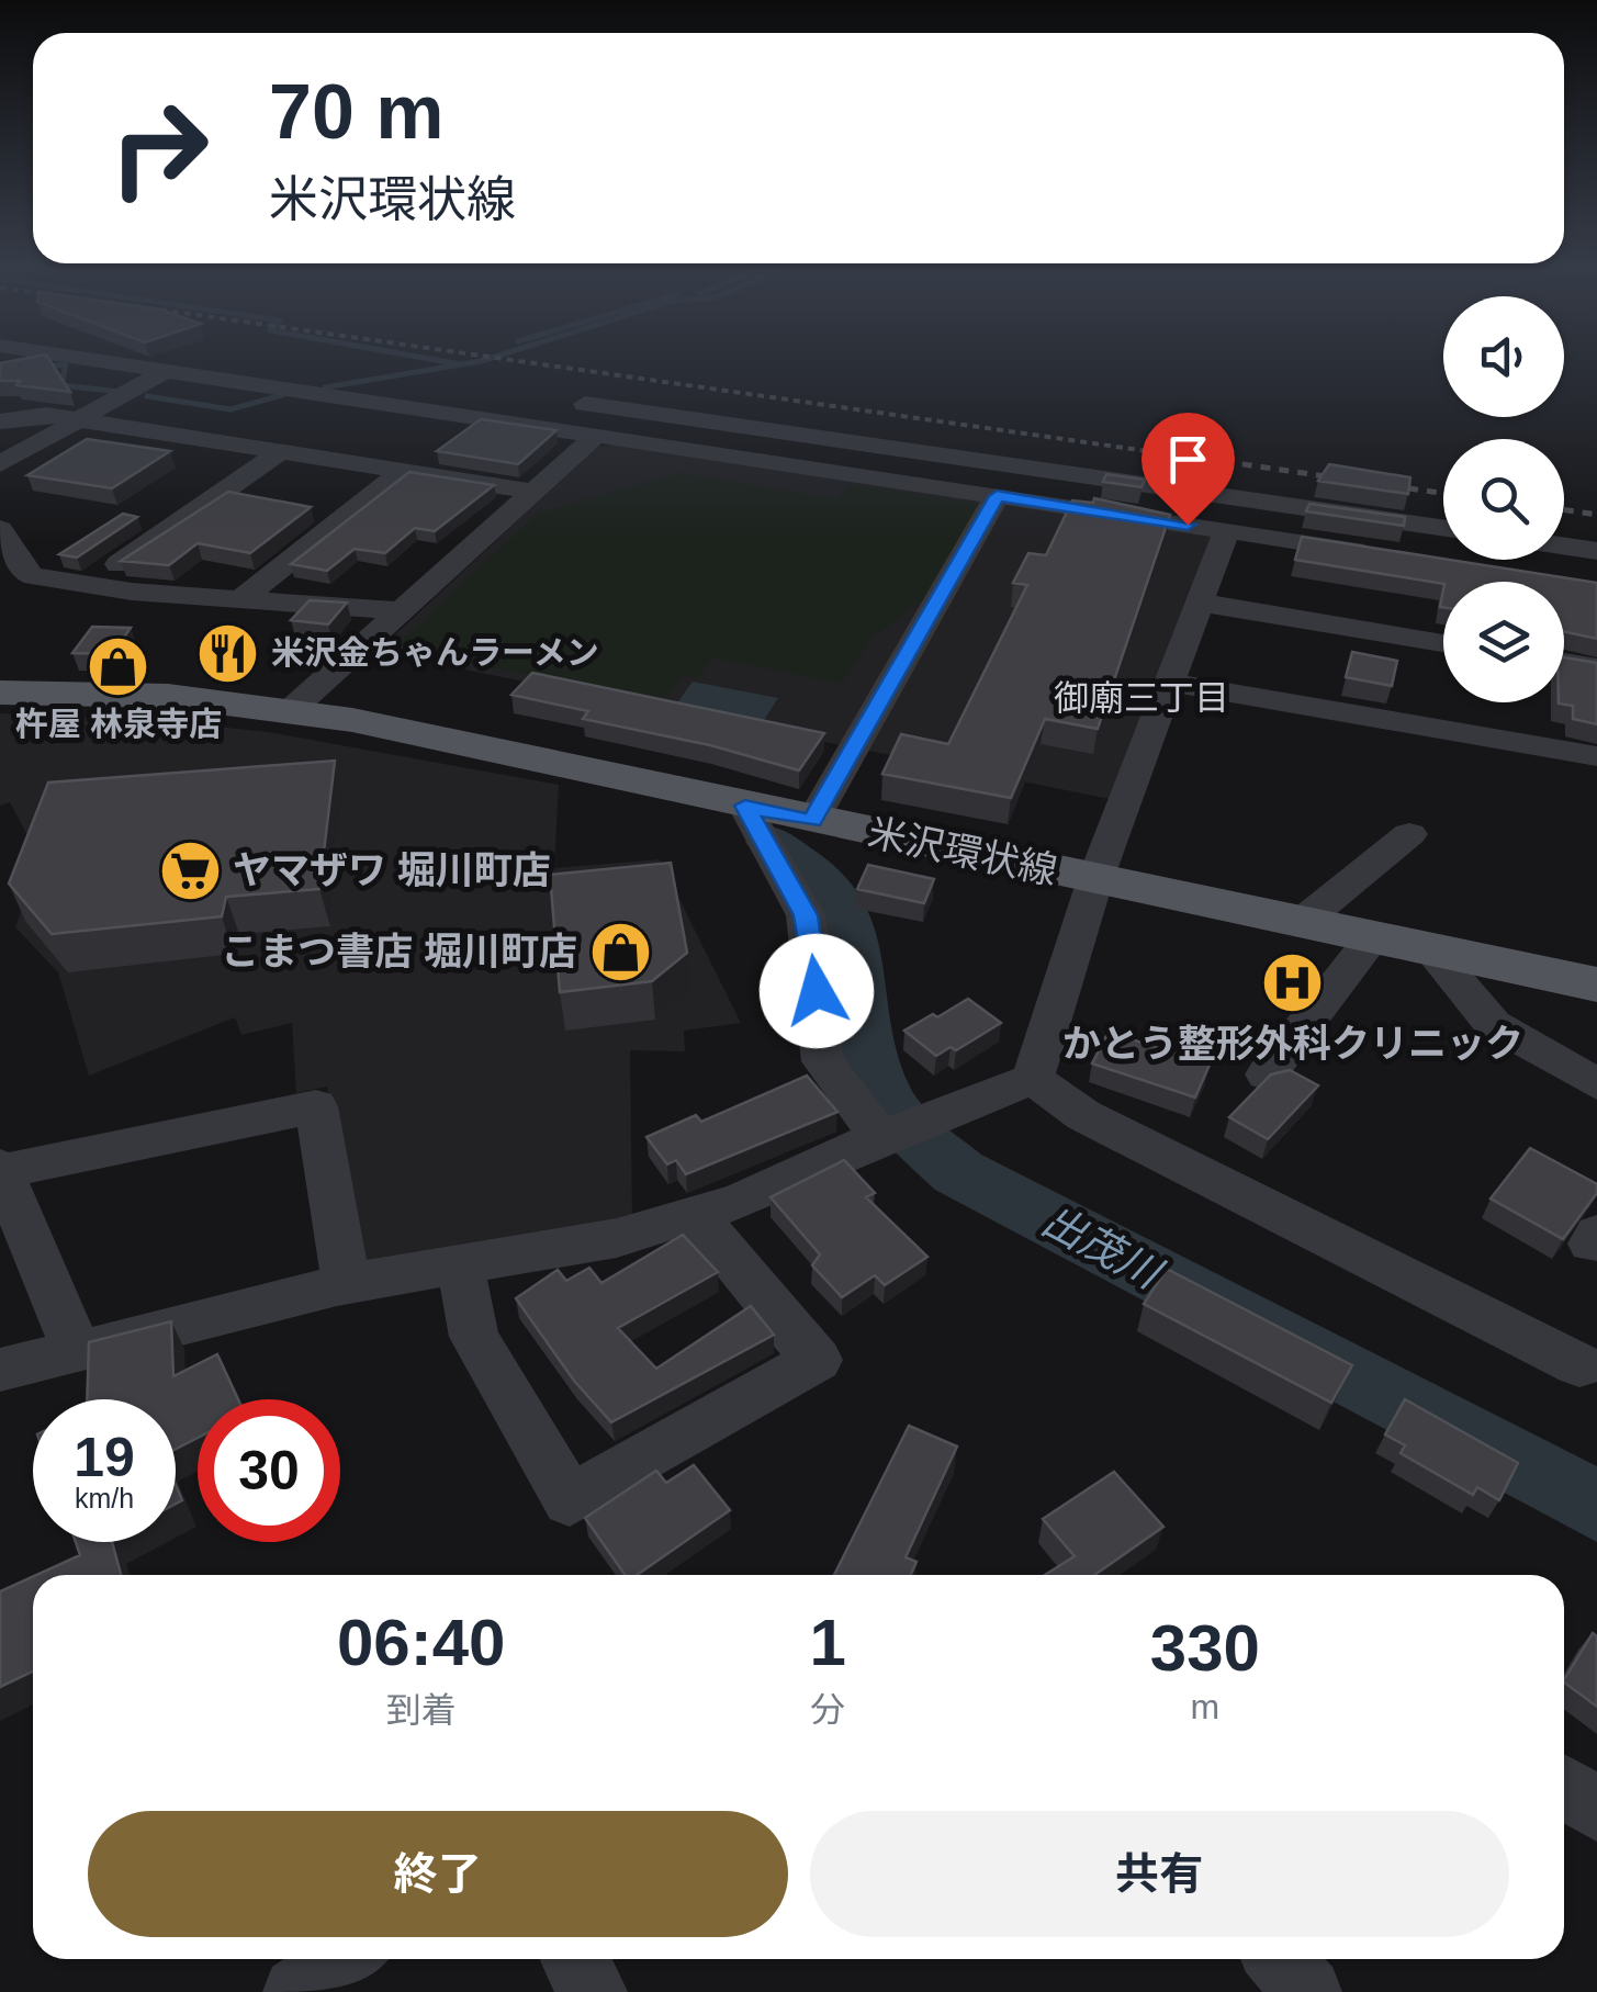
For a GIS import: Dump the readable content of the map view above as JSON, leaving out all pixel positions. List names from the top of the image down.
{
  "streets": {
    "main road": ["米沢環状線"]
  },
  "districts": ["御廟三丁目"],
  "water": ["出茂川"],
  "places": {
    "restaurant": ["米沢金ちゃんラーメン"],
    "shop": ["杵屋 林泉寺店", "こまつ書店 堀川町店"],
    "supermarket": ["ヤマザワ 堀川町店"],
    "hospital": ["かとう整形外科クリニック"]
  },
  "page": {
    "turn": ["70 m", "米沢環状線"],
    "speed": "19 km/h",
    "limit": "30",
    "eta": [
      "06:40",
      "到着",
      "1",
      "分",
      "330",
      "m"
    ],
    "buttons": ["終了", "共有"]
  }
}
